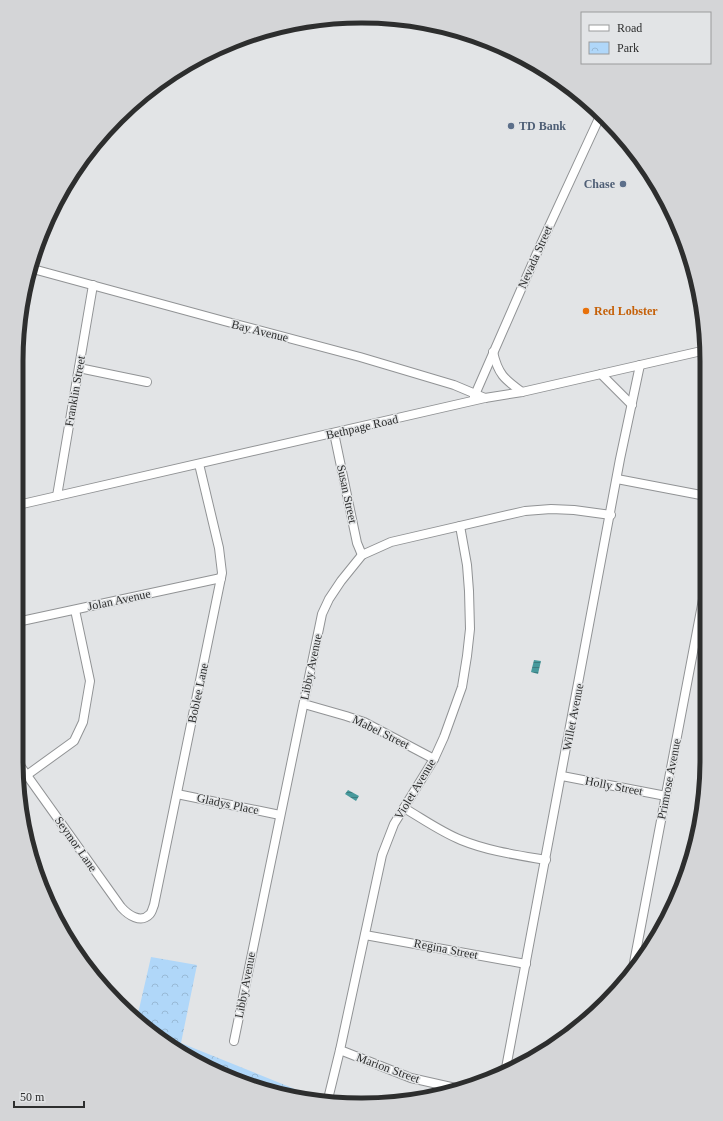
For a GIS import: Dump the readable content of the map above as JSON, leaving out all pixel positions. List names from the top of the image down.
{
  "streets": {
    "street": [
      "Nevada Street",
      "Bay Avenue",
      "Franklin Street",
      "Bethpage Road",
      "Susan Street",
      "Jolan Avenue",
      "Libby Avenue",
      "Boblee Lane",
      "Willet Avenue",
      "Mabel Street",
      "Primrose Avenue",
      "Holly Street",
      "Violet Avenue",
      "Gladys Place",
      "Seymor Lane",
      "Regina Street",
      "Marion Street"
    ]
  },
  "crossings": [
    ["Nevada Street", "Bay Avenue"],
    ["Nevada Street", "Bethpage Road"],
    ["Bay Avenue", "Franklin Street"],
    ["Bay Avenue", "Bethpage Road"],
    ["Franklin Street", "Bethpage Road"],
    ["Bethpage Road", "Susan Street"],
    ["Bethpage Road", "Boblee Lane"],
    ["Bethpage Road", "Willet Avenue"],
    ["Susan Street", "Libby Avenue"],
    ["Jolan Avenue", "Boblee Lane"],
    ["Libby Avenue", "Willet Avenue"],
    ["Libby Avenue", "Mabel Street"],
    ["Libby Avenue", "Violet Avenue"],
    ["Libby Avenue", "Gladys Place"],
    ["Boblee Lane", "Gladys Place"],
    ["Boblee Lane", "Seymor Lane"],
    ["Willet Avenue", "Holly Street"],
    ["Willet Avenue", "Regina Street"],
    ["Mabel Street", "Violet Avenue"],
    ["Primrose Avenue", "Holly Street"],
    ["Violet Avenue", "Regina Street"],
    ["Violet Avenue", "Marion Street"]
  ],
  "places": ["TD Bank", "Chase", "Red Lobster"],
  "legend": ["Road", "Park"],
  "scale_bar": "50 m"
}
